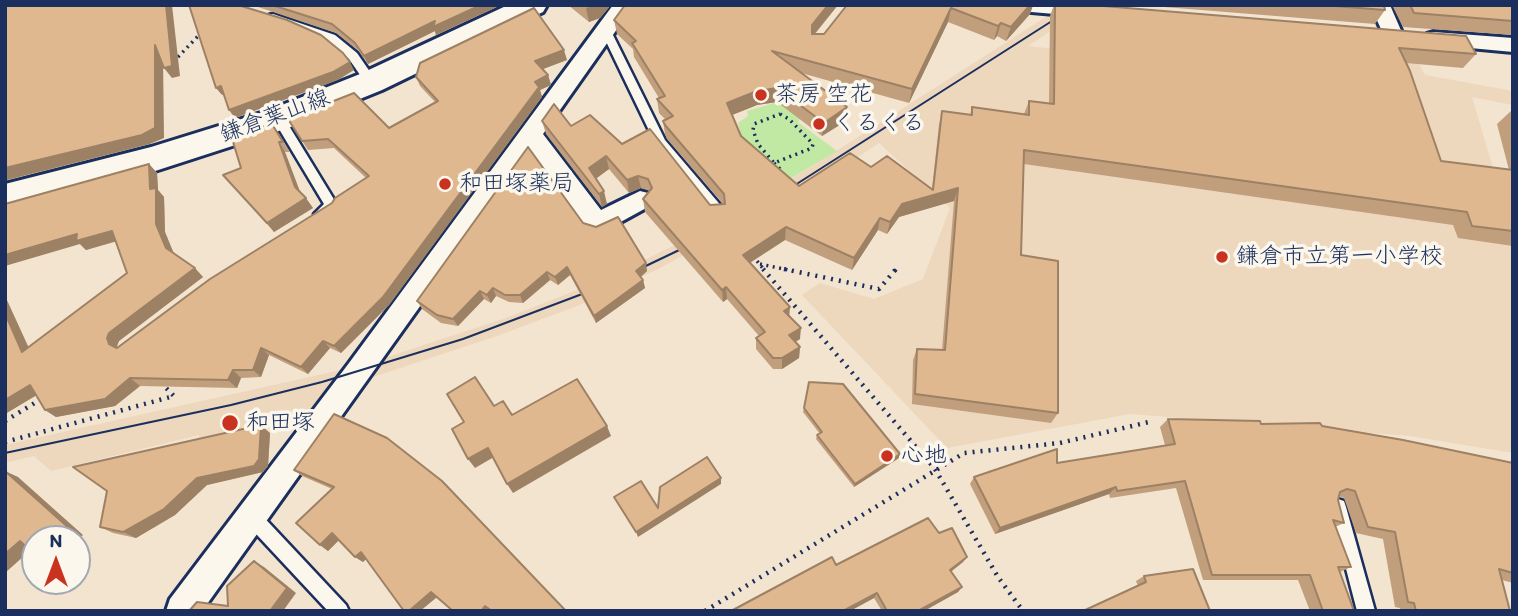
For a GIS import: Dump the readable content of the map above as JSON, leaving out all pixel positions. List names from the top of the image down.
{
  "streets": {
    "main road": ["鎌倉葉山線"]
  },
  "places": [
    "茶房 空花",
    "くるくる",
    "和田塚薬局",
    "鎌倉市立第一小学校",
    "和田塚",
    "心地"
  ],
  "north": "top"
}
